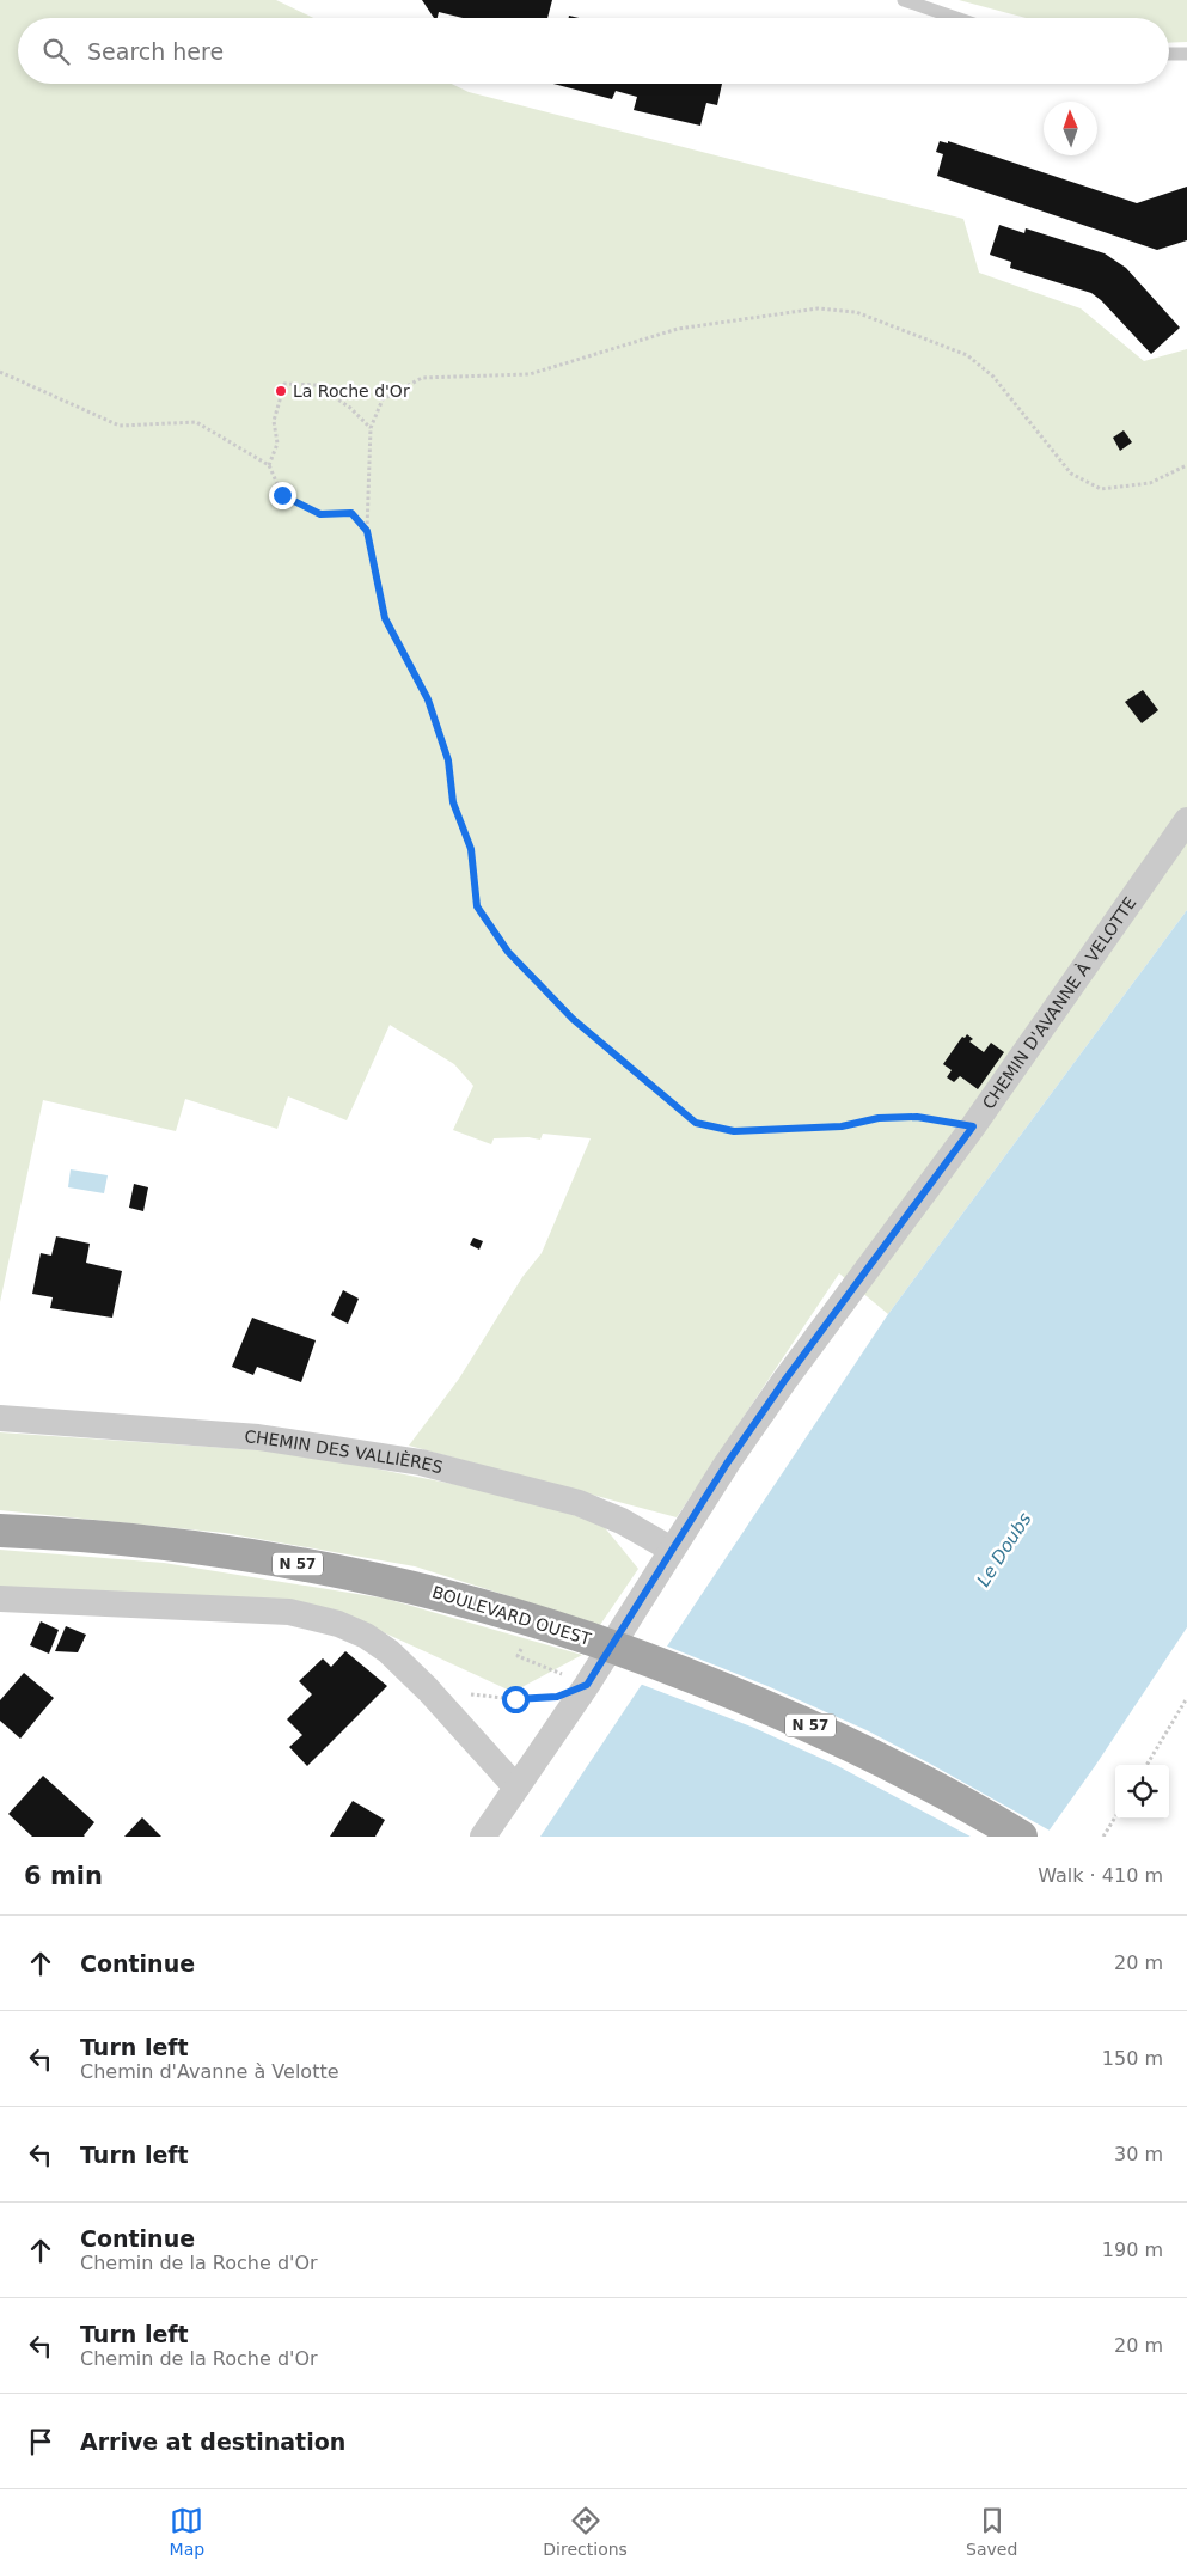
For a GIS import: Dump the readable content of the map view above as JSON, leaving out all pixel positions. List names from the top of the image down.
{
  "streets": {
    "main road": ["N 57", "BOULEVARD OUEST"],
    "street": ["CHEMIN D'AVANNE À VELOTTE", "CHEMIN DES VALLIÈRES"]
  },
  "crossings": [
    ["CHEMIN D'AVANNE À VELOTTE", "CHEMIN DES VALLIÈRES"]
  ],
  "water": ["Le Doubs"],
  "places": ["La Roche d'Or"],
  "north": "top",
  "page": {
    "search": "Search here",
    "heading": ["6 min", "Walk · 410 m"],
    "list": [
      ["Continue", "20 m"],
      ["Turn left", "Chemin d'Avanne à Velotte", "150 m"],
      ["Turn left", "30 m"],
      ["Continue", "Chemin de la Roche d'Or", "190 m"],
      ["Turn left", "Chemin de la Roche d'Or", "20 m"],
      "Arrive at destination"
    ],
    "nav": ["Map", "Directions", "Saved"]
  }
}
